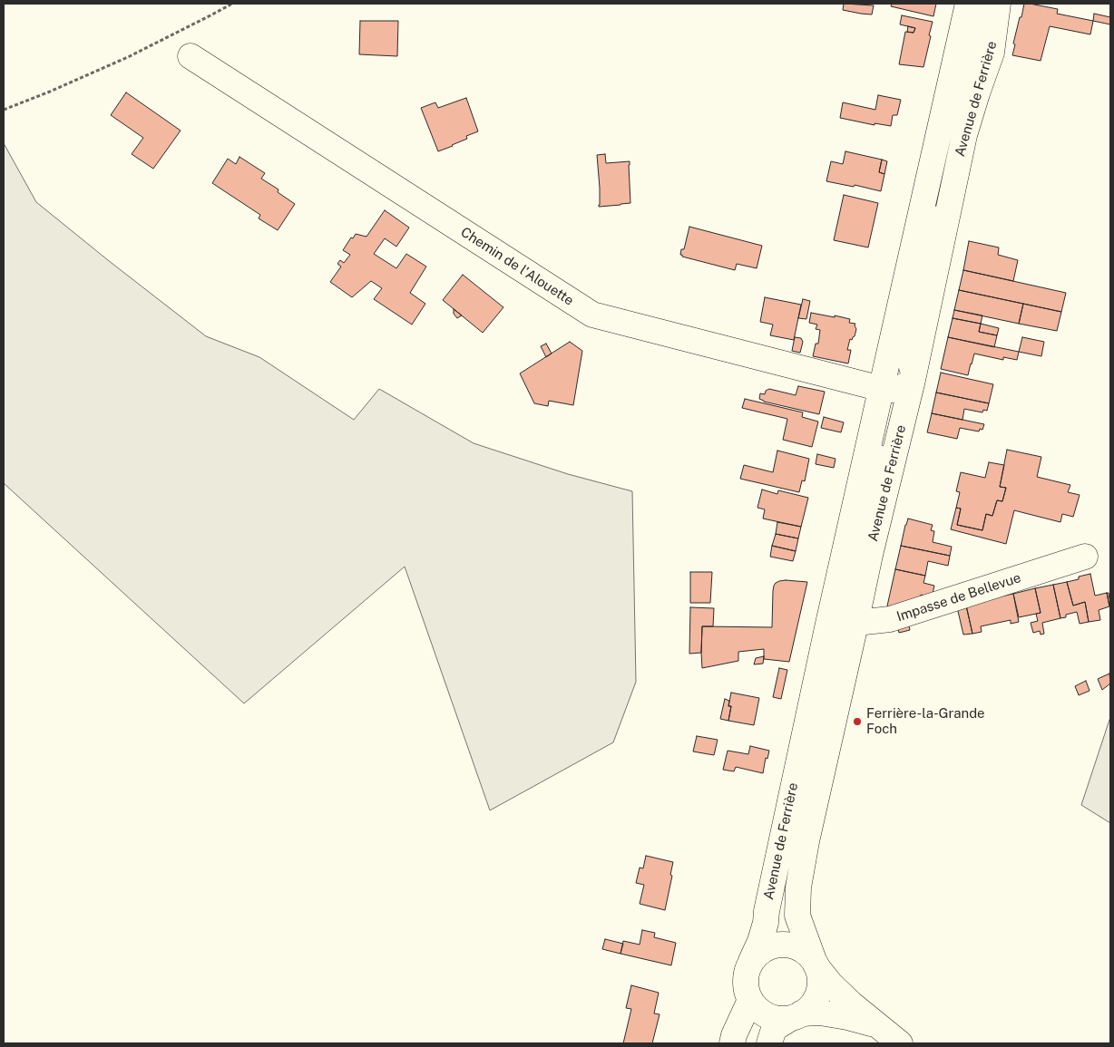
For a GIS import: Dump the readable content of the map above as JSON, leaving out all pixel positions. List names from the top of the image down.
{
  "streets": {
    "main road": ["Avenue de Ferrière", "Chemin de l'Alouette", "Impasse de Bellevue"]
  },
  "crossings": [
    ["Avenue de Ferrière", "Chemin de l'Alouette"],
    ["Avenue de Ferrière", "Impasse de Bellevue"]
  ],
  "places": ["Ferrière-la-Grande Foch"]
}
